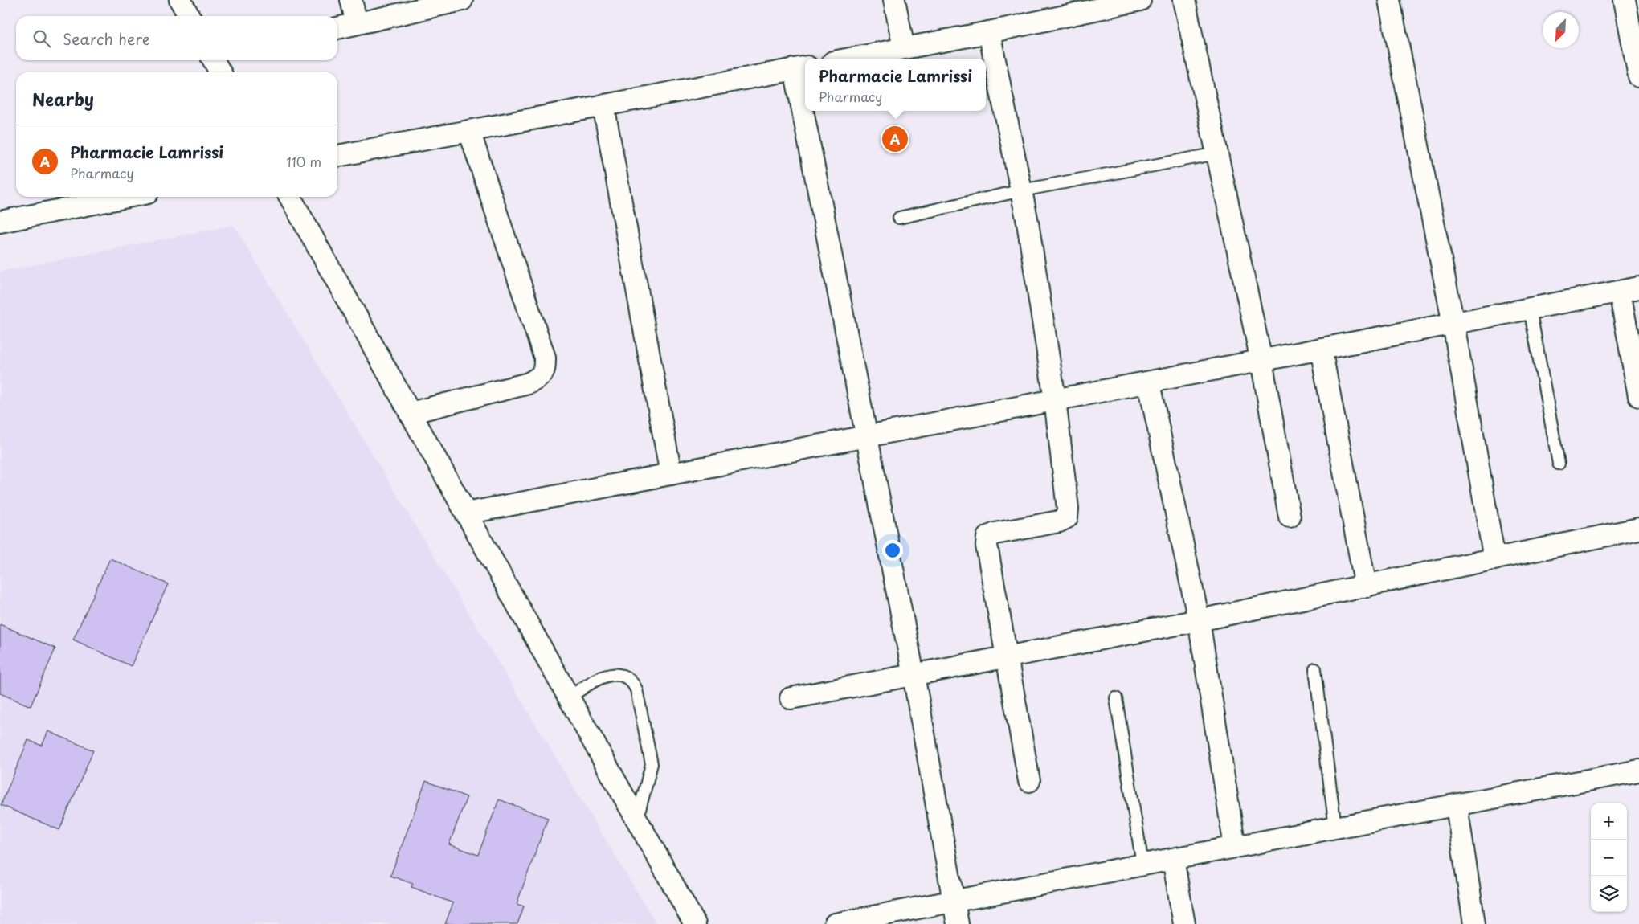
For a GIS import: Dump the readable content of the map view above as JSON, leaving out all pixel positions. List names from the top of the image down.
{
  "north": "bottom left",
  "page": {
    "search": "Search here",
    "popup": ["Pharmacie Lamrissi", "Pharmacy"],
    "heading": "Nearby",
    "pins": "A",
    "list": [
      {
        "mark": "A",
        "name": "Pharmacie Lamrissi",
        "note": "Pharmacy",
        "value": "110 m"
      }
    ],
    "map_buttons": ["+", "−"]
  }
}
